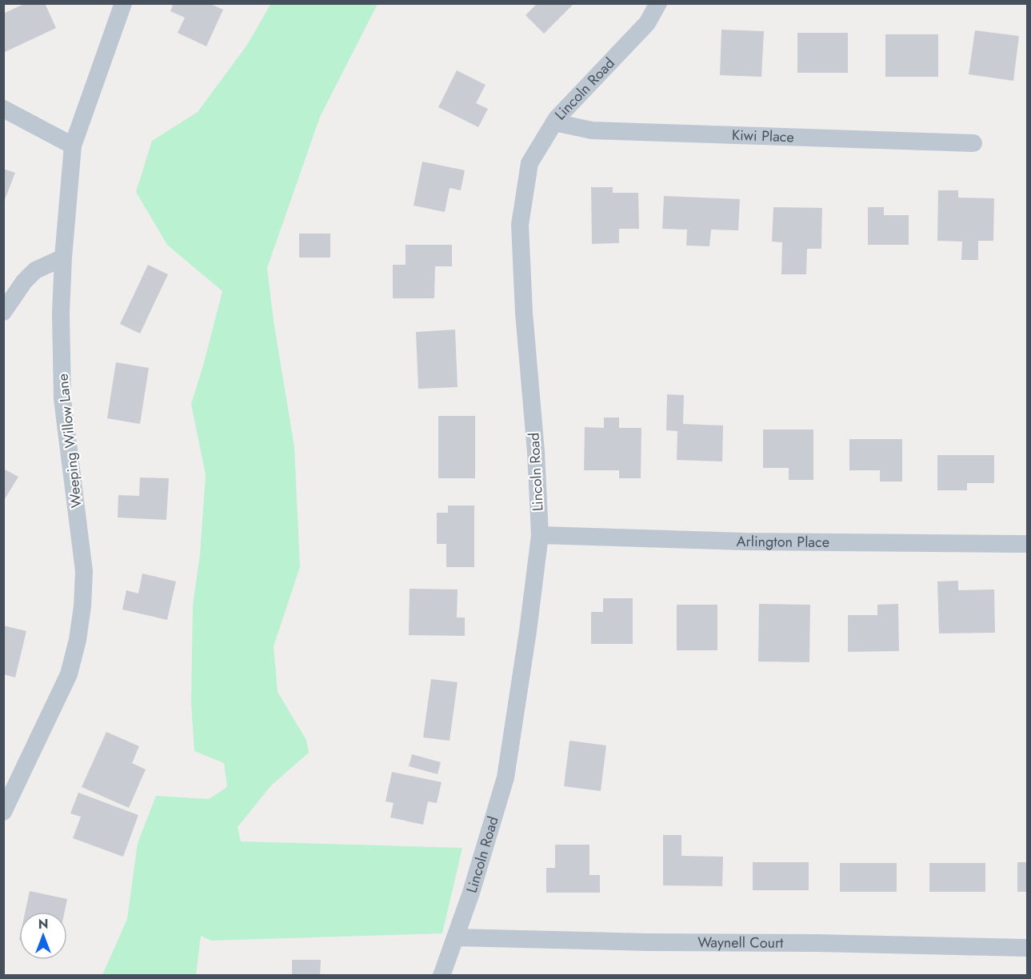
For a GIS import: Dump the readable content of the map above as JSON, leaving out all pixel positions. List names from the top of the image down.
{
  "streets": {
    "street": [
      "Lincoln Road",
      "Kiwi Place",
      "Weeping Willow Lane",
      "Arlington Place",
      "Waynell Court"
    ]
  },
  "crossings": [
    ["Lincoln Road", "Kiwi Place"],
    ["Lincoln Road", "Arlington Place"],
    ["Lincoln Road", "Waynell Court"]
  ],
  "north": "top"
}
